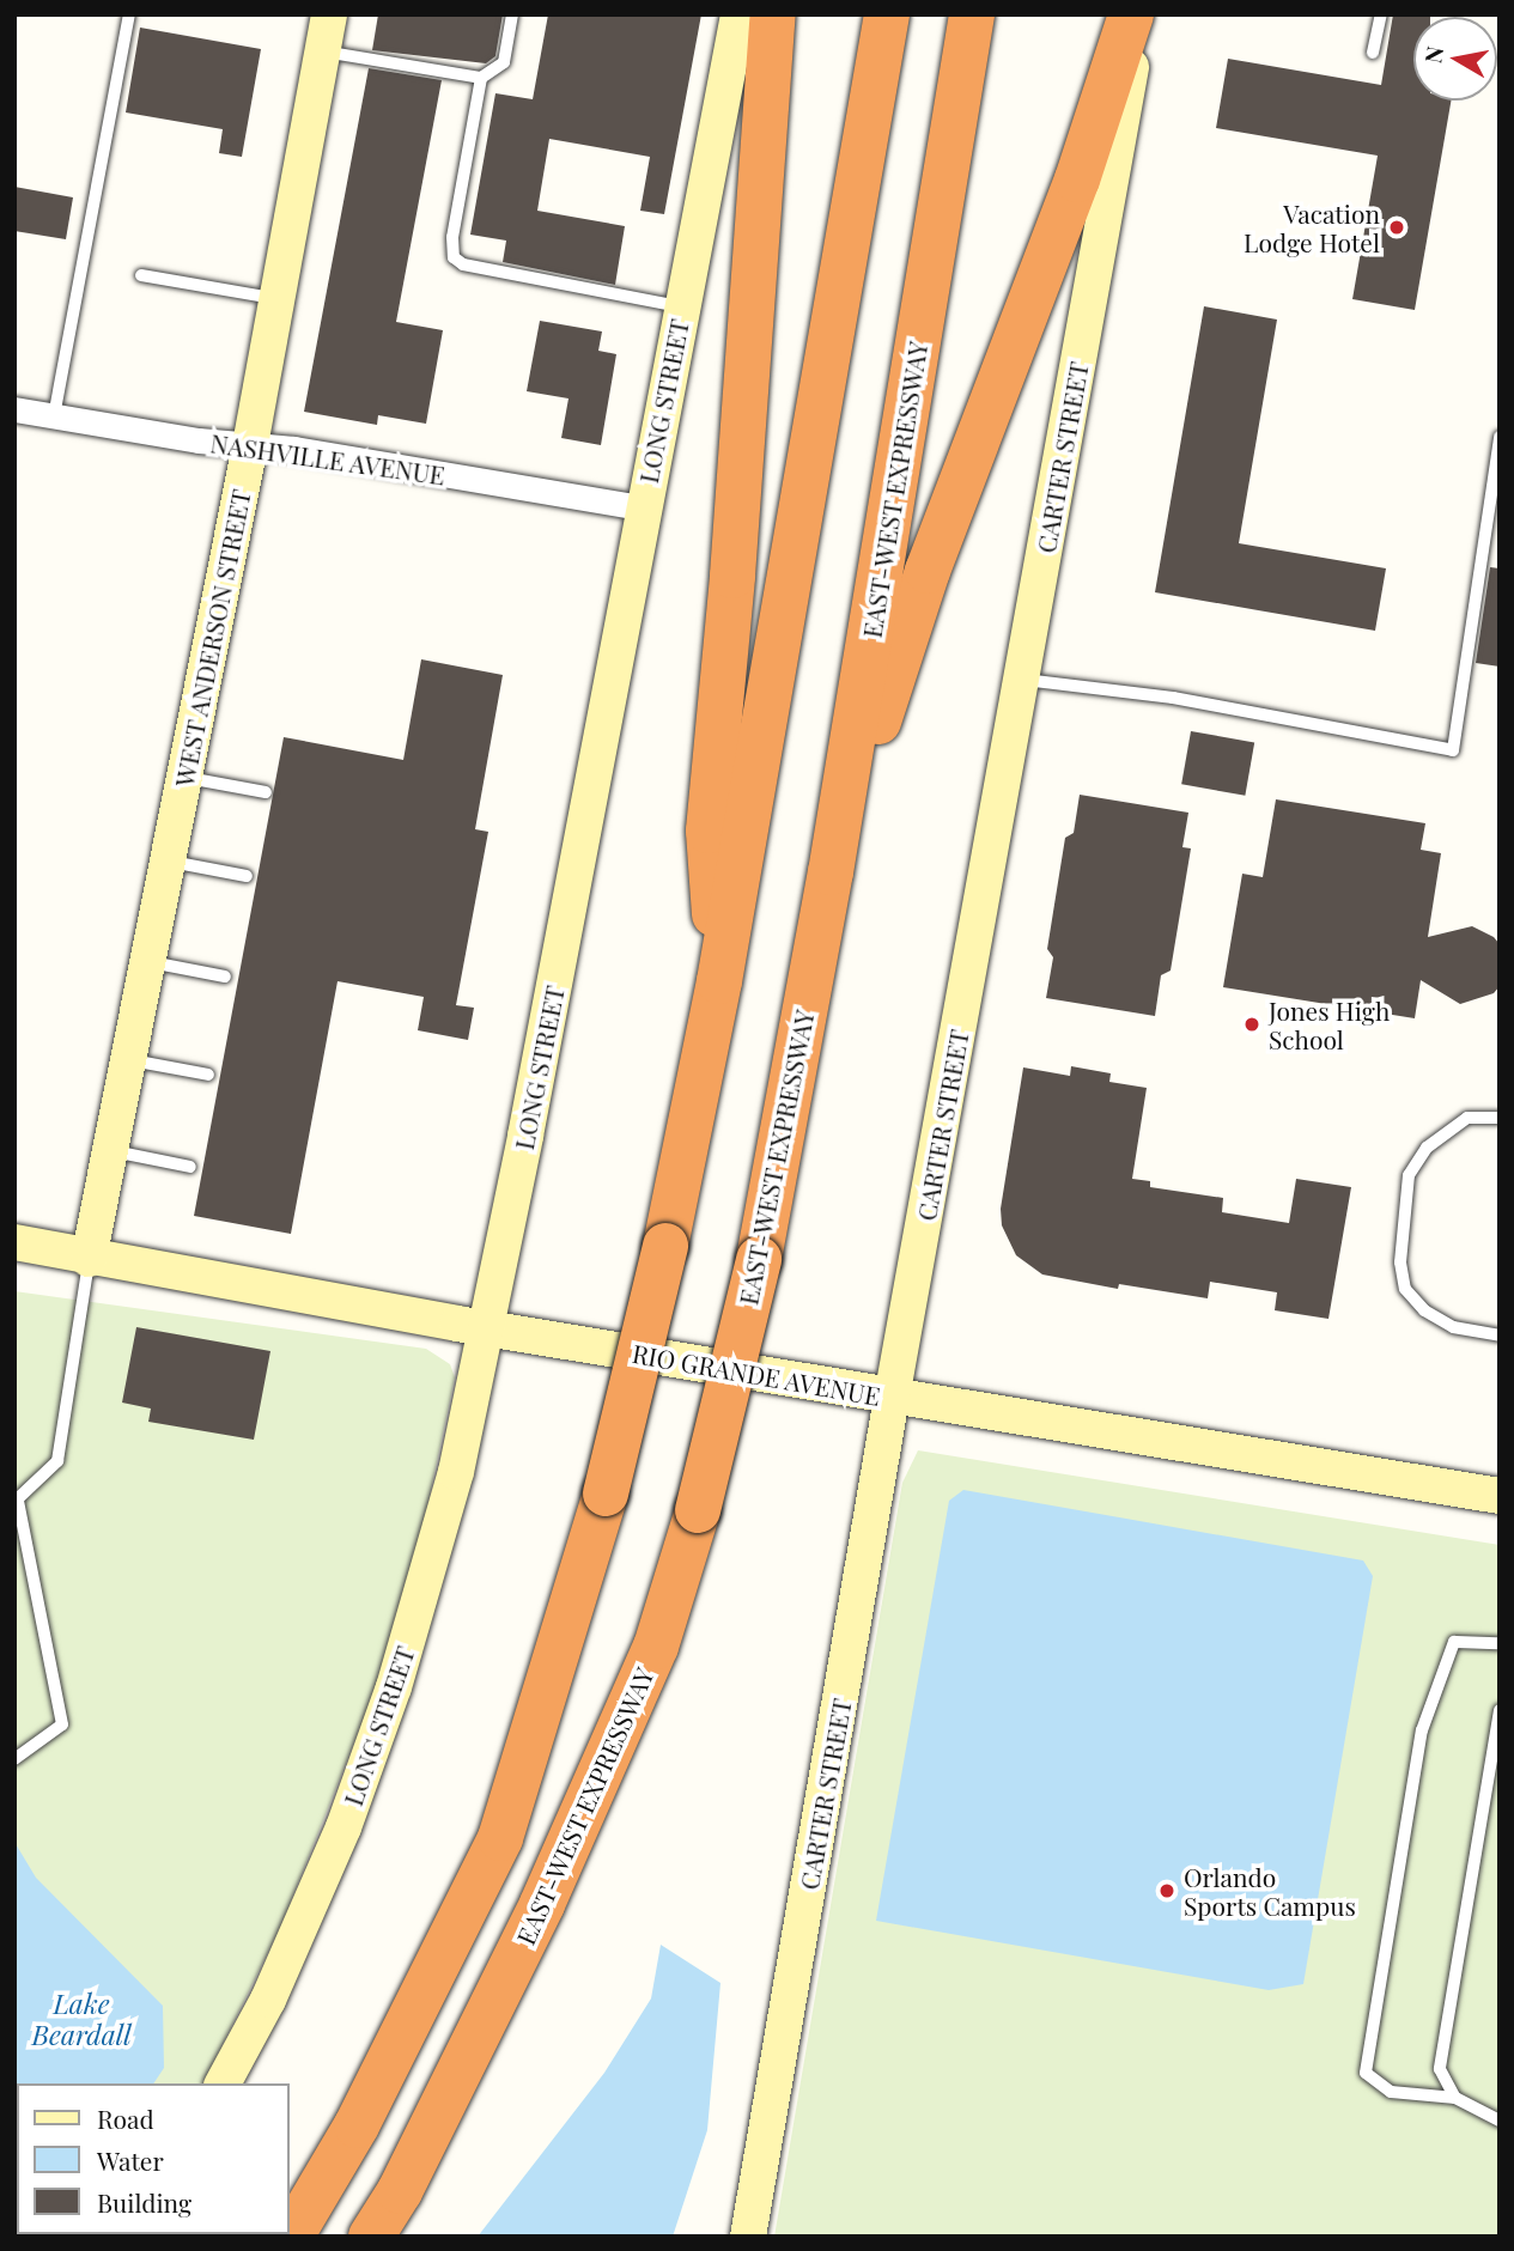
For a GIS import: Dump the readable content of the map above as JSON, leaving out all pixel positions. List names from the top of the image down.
{
  "streets": {
    "highway": ["EAST-WEST EXPRESSWAY"],
    "street": [
      "LONG STREET",
      "CARTER STREET",
      "NASHVILLE AVENUE",
      "WEST ANDERSON STREET",
      "RIO GRANDE AVENUE"
    ]
  },
  "crossings": [
    ["LONG STREET", "NASHVILLE AVENUE"],
    ["LONG STREET", "RIO GRANDE AVENUE"],
    ["CARTER STREET", "RIO GRANDE AVENUE"],
    ["NASHVILLE AVENUE", "WEST ANDERSON STREET"],
    ["WEST ANDERSON STREET", "RIO GRANDE AVENUE"]
  ],
  "water": ["Lake Beardall"],
  "places": ["Vacation Lodge Hotel", "Jones High School", "Orlando Sports Campus"],
  "legend": ["Road", "Water", "Building"],
  "north": "left"
}
